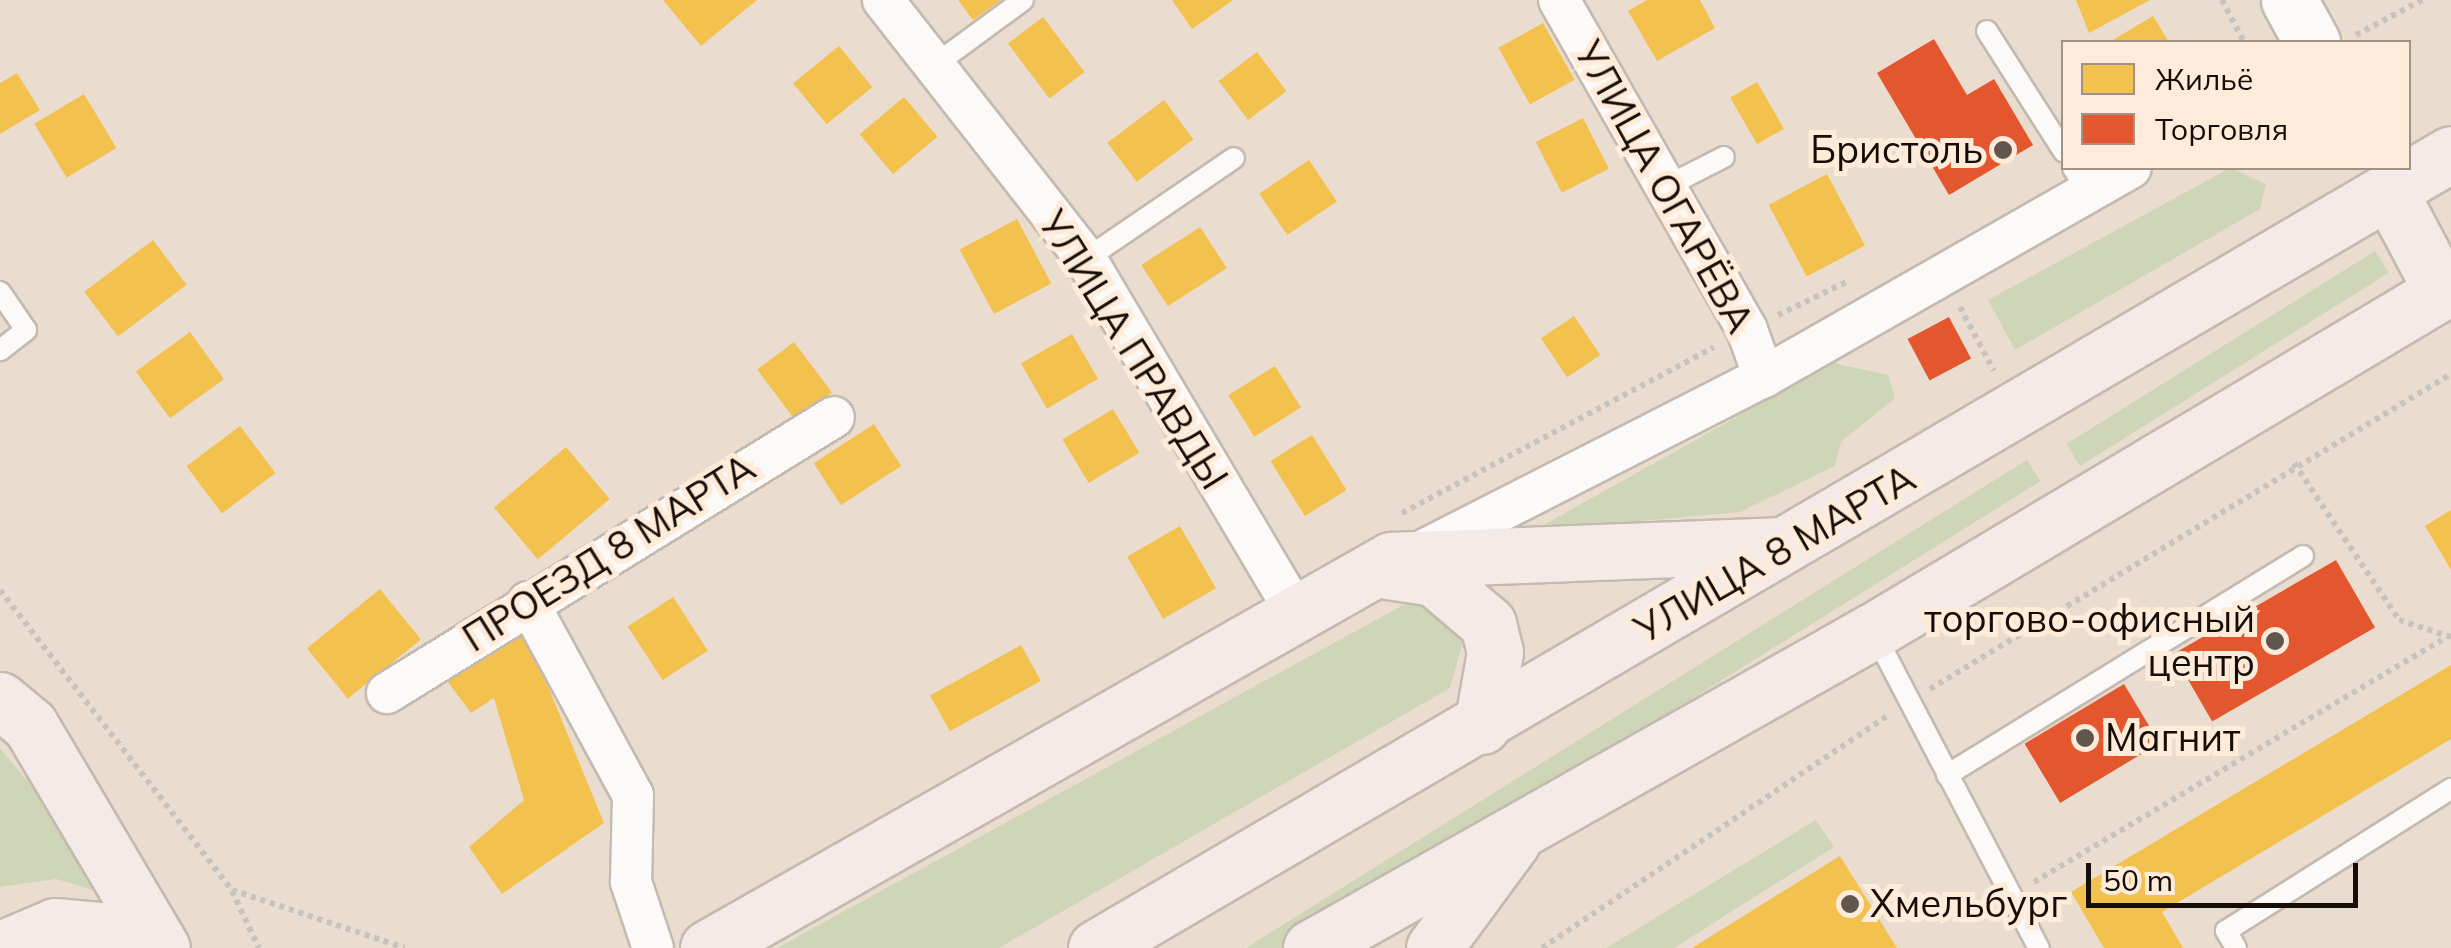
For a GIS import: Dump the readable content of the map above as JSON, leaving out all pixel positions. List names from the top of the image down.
{
  "streets": {
    "main road": ["УЛИЦА 8 МАРТА"],
    "street": ["УЛИЦА ОГАРЁВА", "УЛИЦА ПРАВДЫ", "ПРОЕЗД 8 МАРТА"]
  },
  "places": [
    "Бристоль",
    "торгово-офисный центр",
    "Магнит",
    "Хмельбург"
  ],
  "legend": ["Жильё", "Торговля"],
  "scale_bar": "50 m"
}
